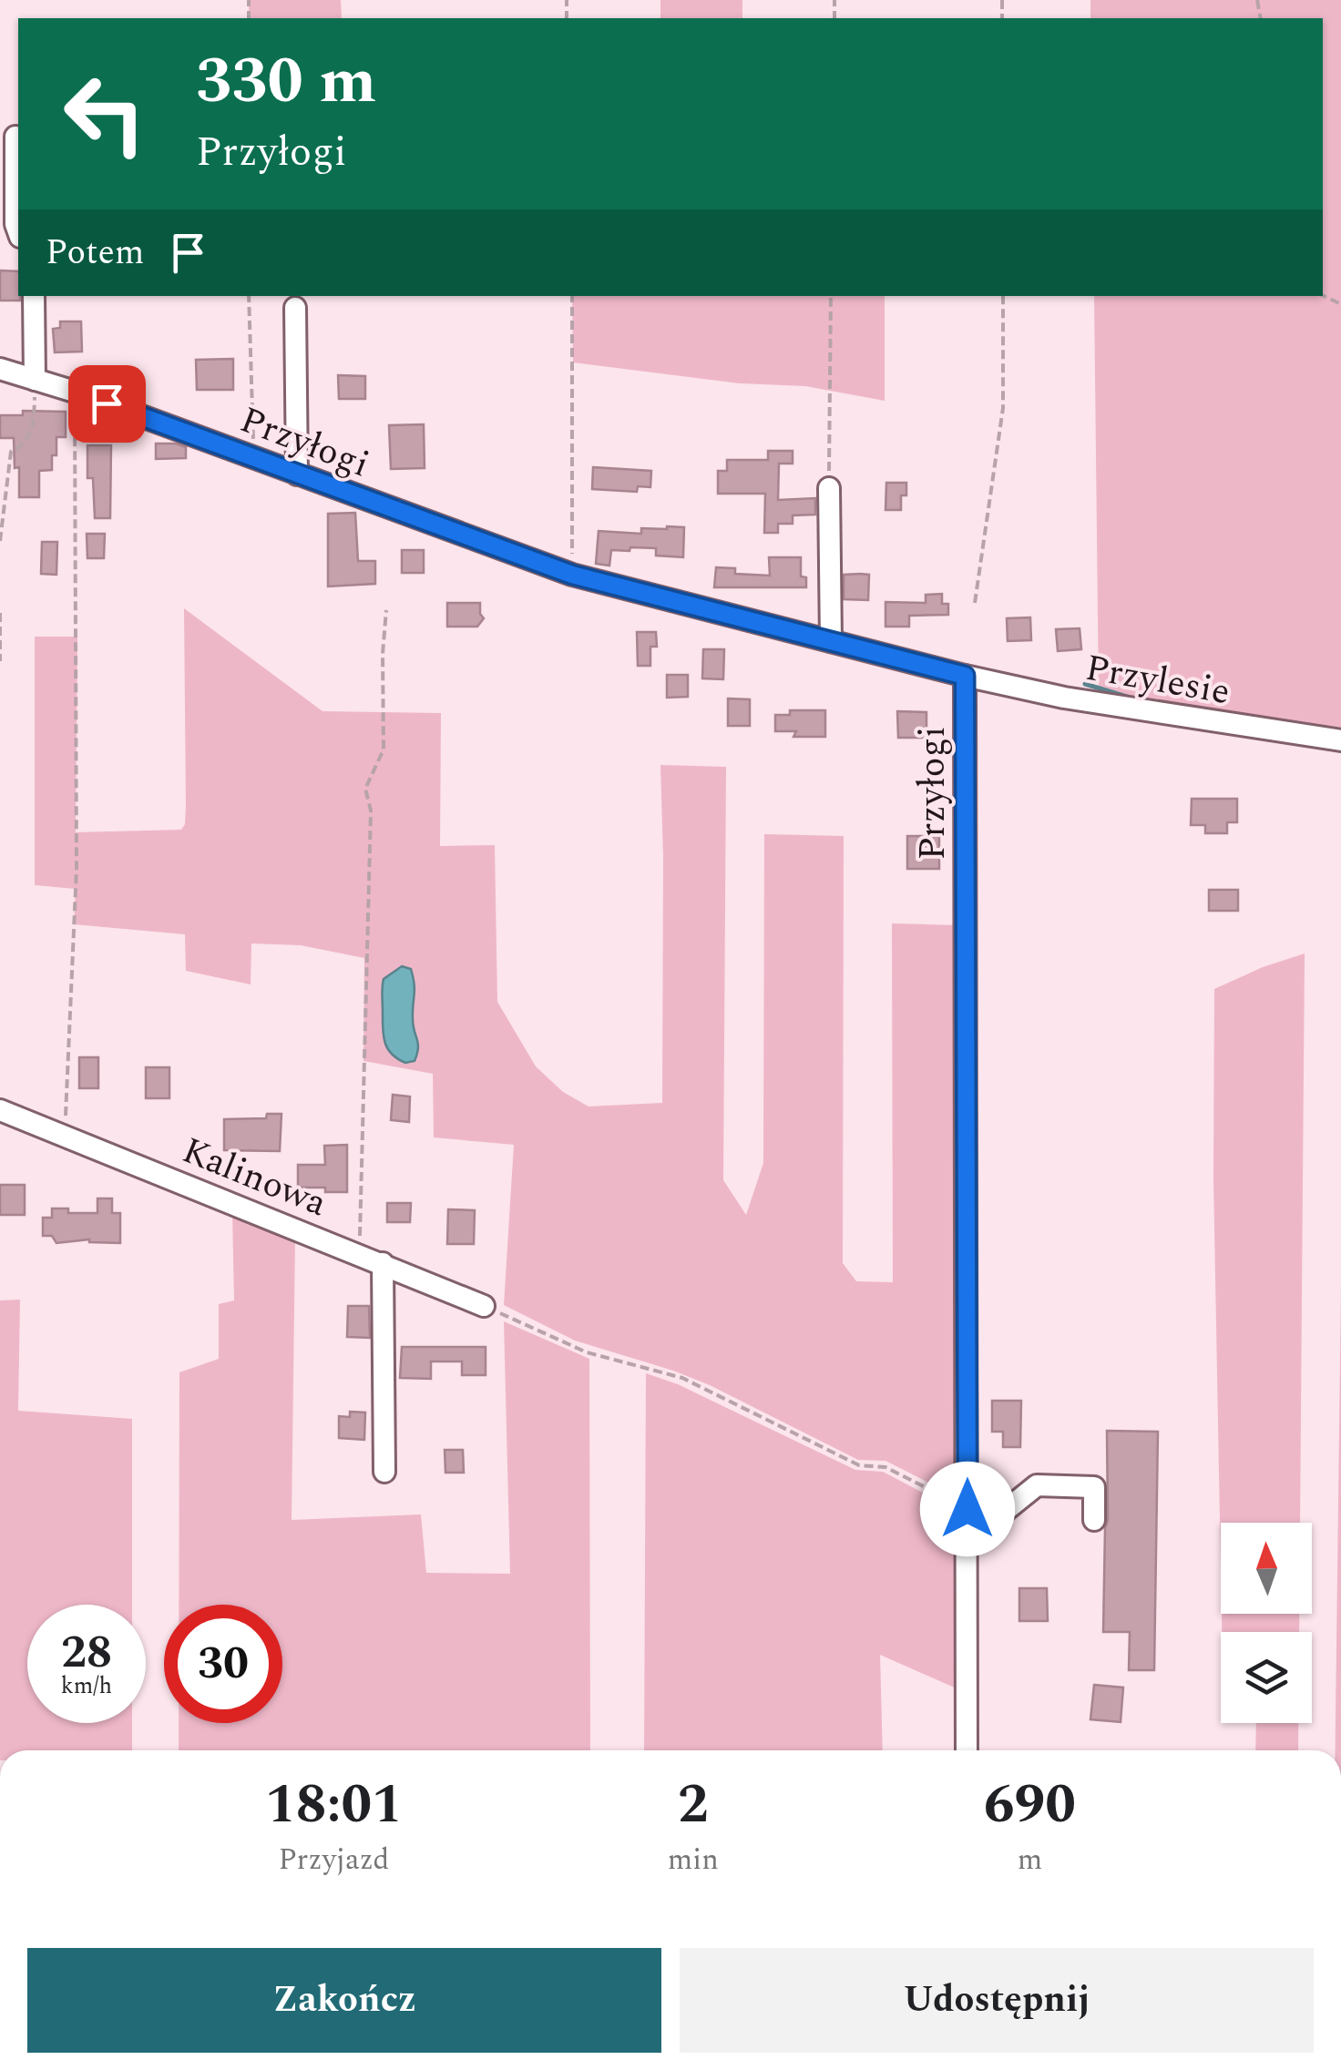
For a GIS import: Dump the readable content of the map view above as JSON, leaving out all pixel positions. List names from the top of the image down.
{
  "streets": {
    "street": ["Przyłogi", "Przylesie", "Kalinowa"]
  },
  "crossings": [
    ["Przyłogi", "Przylesie"]
  ],
  "north": "top",
  "page": {
    "turn": ["330 m", "Przyłogi"],
    "then": "Potem",
    "speed": "28 km/h",
    "limit": "30",
    "eta": [
      "18:01",
      "Przyjazd",
      "2",
      "min",
      "690",
      "m"
    ],
    "buttons": ["Zakończ", "Udostępnij"]
  }
}
